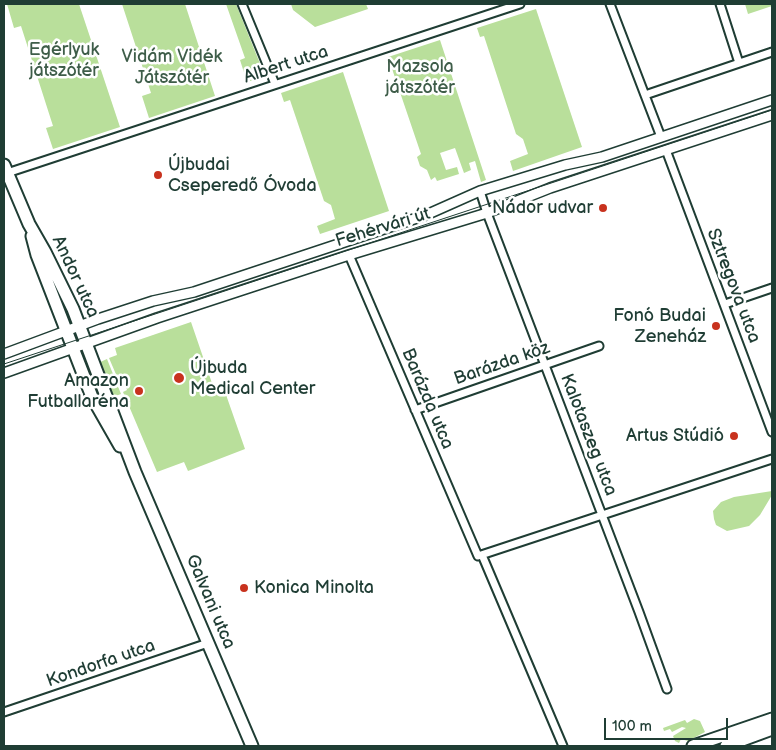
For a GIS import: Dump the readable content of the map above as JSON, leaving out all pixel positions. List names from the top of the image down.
{
  "streets": {
    "main road": ["Andor utca", "Galvani utca"],
    "street": [
      "Albert utca",
      "Fehérvári út",
      "Sztregova utca",
      "Barázda köz",
      "Barázda utca",
      "Kalotaszeg utca",
      "Kondorfa utca"
    ]
  },
  "crossings": [
    ["Albert utca", "Andor utca"],
    ["Fehérvári út", "Andor utca"],
    ["Fehérvári út", "Sztregova utca"],
    ["Fehérvári út", "Barázda utca"],
    ["Fehérvári út", "Kalotaszeg utca"],
    ["Fehérvári út", "Galvani utca"],
    ["Andor utca", "Galvani utca"],
    ["Barázda köz", "Barázda utca"],
    ["Barázda köz", "Kalotaszeg utca"],
    ["Galvani utca", "Kondorfa utca"]
  ],
  "parks": ["Egérlyuk játszótér", "Vidám Vidék Játszótér", "Mazsola játszótér"],
  "places": [
    "Újbudai Cseperedő Óvoda",
    "Nádor udvar",
    "Fonó Budai Zeneház",
    "Újbuda Medical Center",
    "Amazon Futballaréna",
    "Artus Stúdió",
    "Konica Minolta"
  ],
  "scale_bar": "100 m"
}
